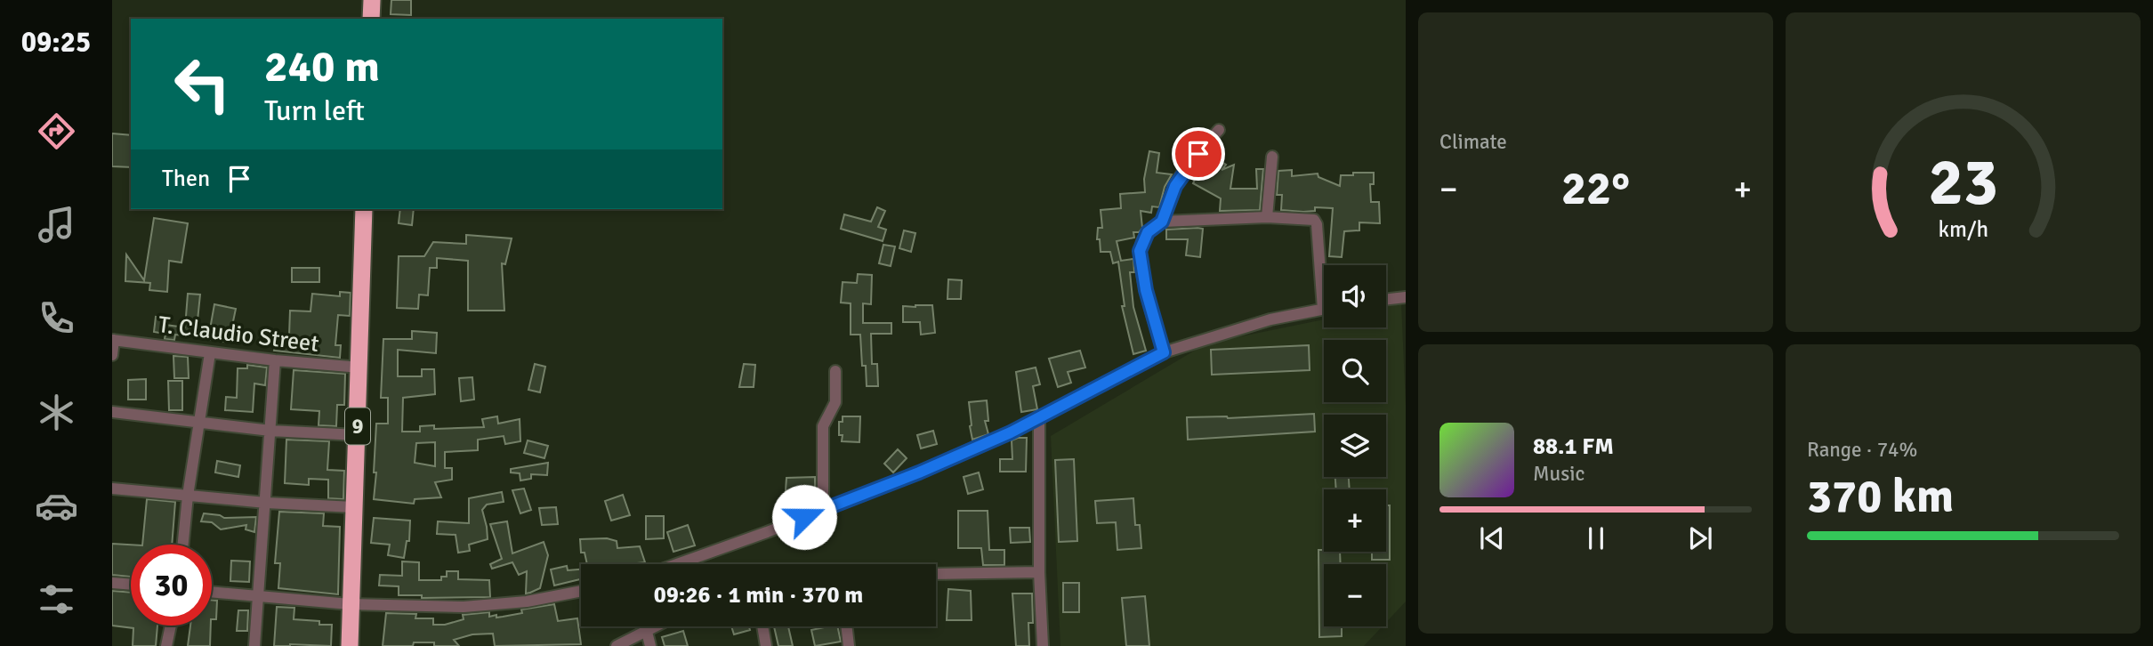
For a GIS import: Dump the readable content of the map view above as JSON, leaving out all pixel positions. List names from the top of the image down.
{
  "streets": {
    "highway": ["9"],
    "street": ["T. Claudio Street"]
  },
  "crossings": [
    ["T. Claudio Street", "9"]
  ],
  "page": {
    "tabs": "09:25",
    "tile": [
      "Climate",
      ["Range · 74%", "370 km"]
    ],
    "turn": ["240 m", "Turn left"],
    "then": "Then",
    "heat": ["−", "22°", "+"],
    "map_buttons": ["+", "−"],
    "song": ["88.1 FM", "Music"],
    "limit": "30",
    "trip": "09:26 · 1 min · 370 m",
    "gauge": ["23", "km/h"]
  }
}
